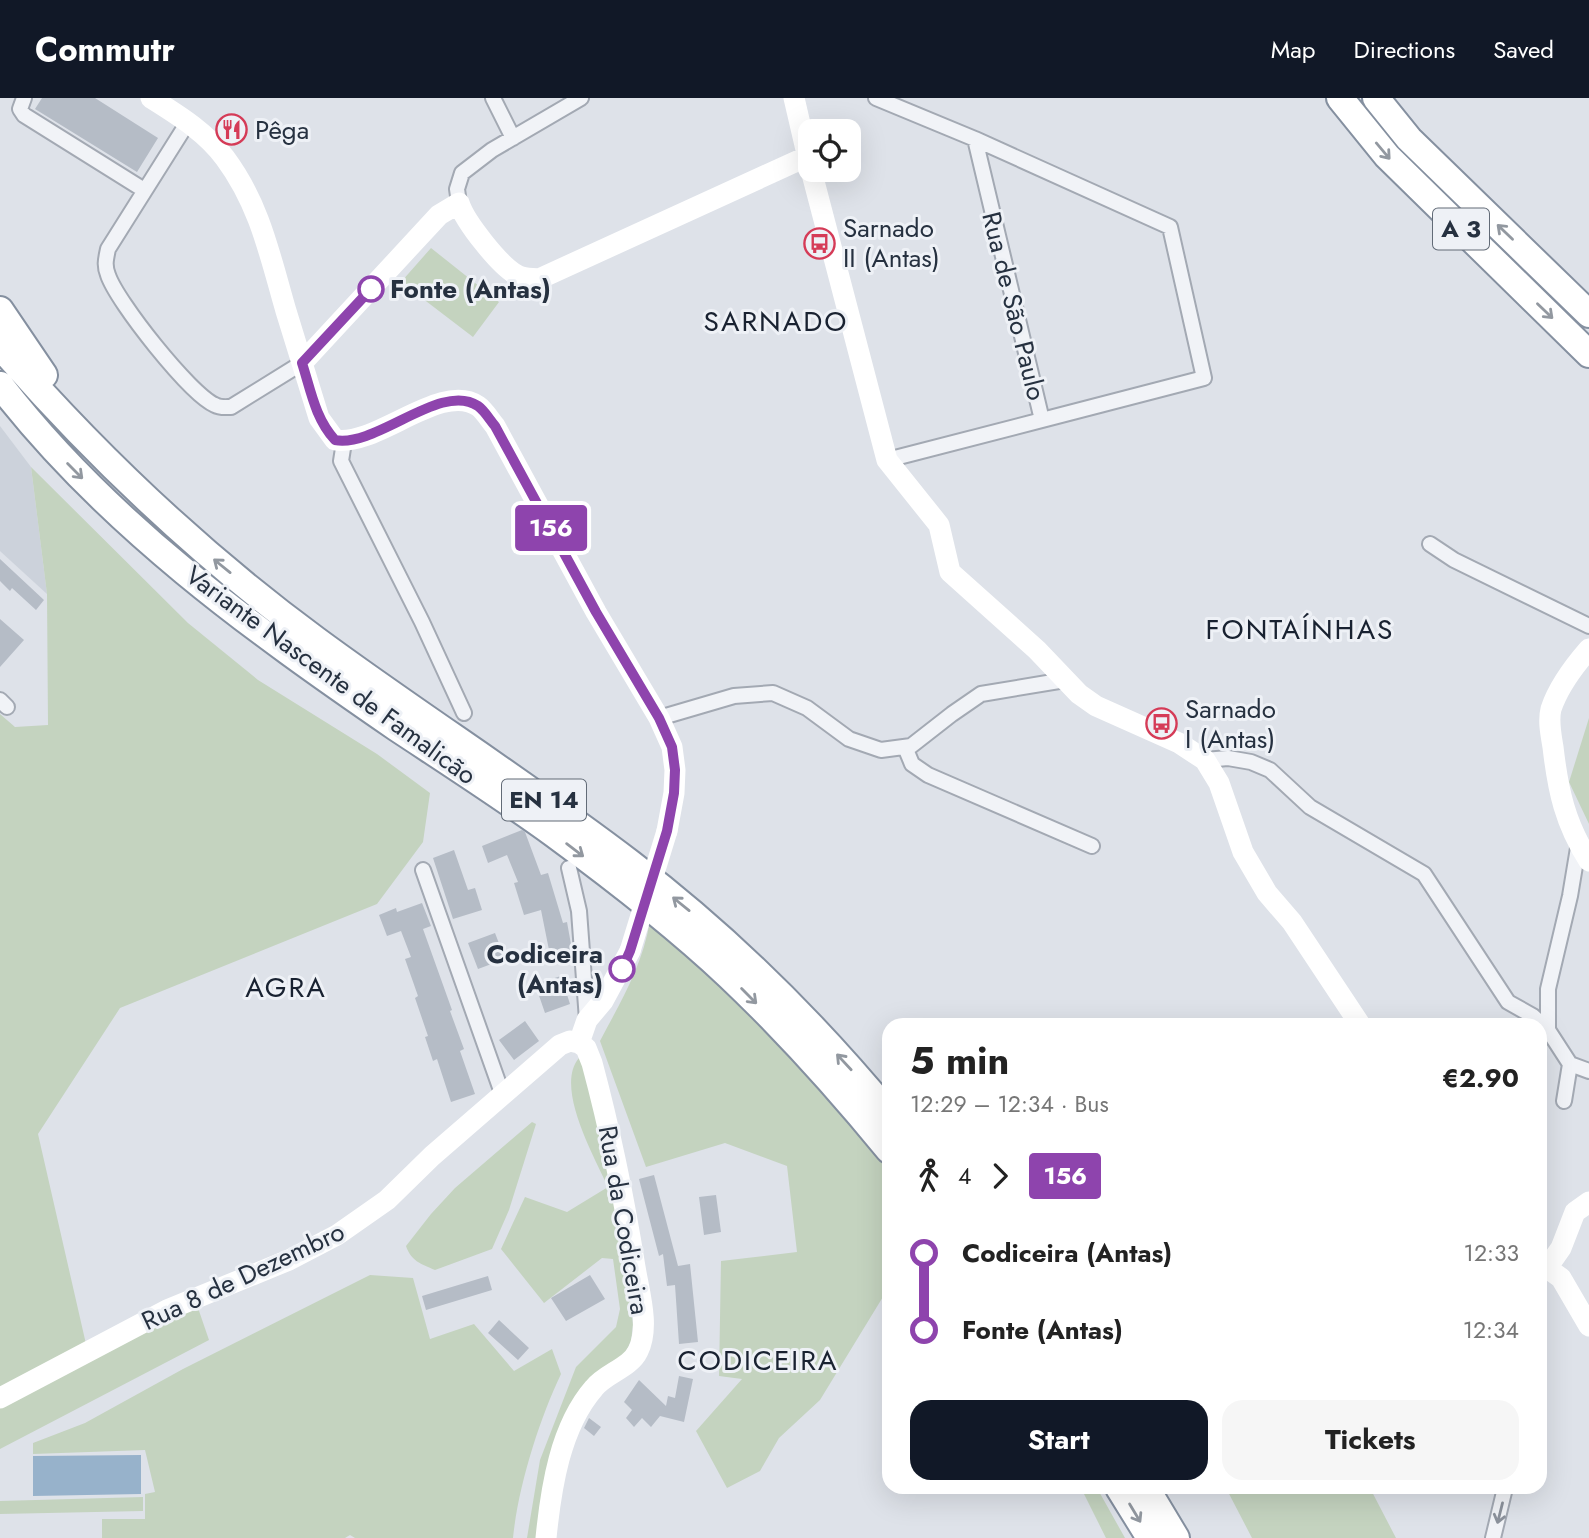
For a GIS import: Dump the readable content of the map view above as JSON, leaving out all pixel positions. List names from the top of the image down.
{
  "streets": {
    "highway": ["A 3", "Variante Nascente de Famalicão", "EN 14"],
    "street": ["Rua de São Paulo", "Rua da Codiceira", "Rua 8 de Dezembro"]
  },
  "crossings": [
    ["Rua da Codiceira", "Rua 8 de Dezembro"]
  ],
  "districts": [
    "SARNADO",
    "FONTAÍNHAS",
    "AGRA",
    "CODICEIRA"
  ],
  "places": {
    "restaurant": ["Pêga"],
    "bus stop": ["Sarnado II (Antas)", "Sarnado I (Antas)"],
    "other": ["Fonte (Antas)", "Codiceira (Antas)"]
  },
  "lines": ["bus line 156"],
  "page": {
    "header": "Commutr",
    "nav": ["Map", "Directions", "Saved"],
    "on_map": "156",
    "heading": ["5 min", "12:29 – 12:34 · Bus", "€2.90"],
    "legs": ["4", "156"],
    "list": [
      {
        "name": "Codiceira (Antas)",
        "value": "12:33"
      },
      {
        "name": "Fonte (Antas)",
        "value": "12:34"
      }
    ],
    "buttons": ["Start", "Tickets"]
  }
}
